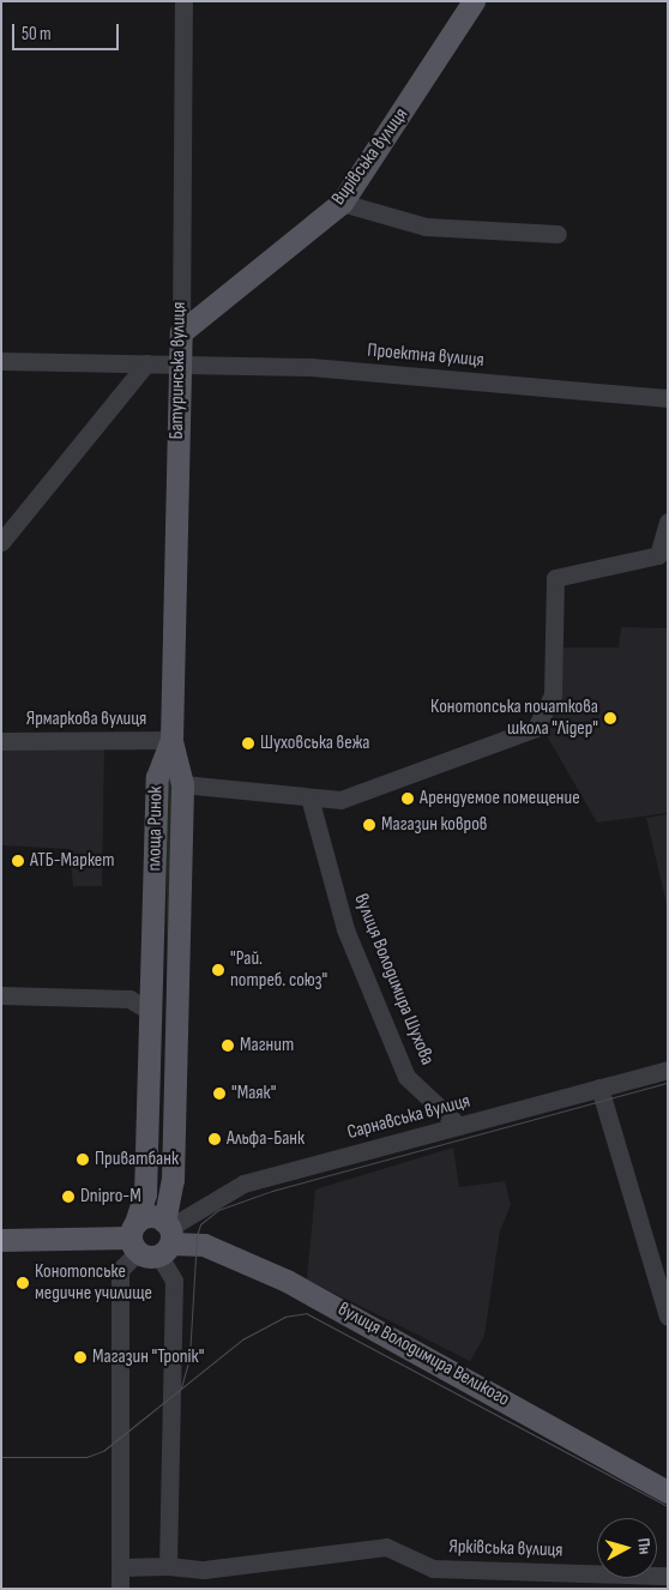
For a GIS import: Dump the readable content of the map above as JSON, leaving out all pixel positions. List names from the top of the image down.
{
  "streets": {
    "main road": [
      "Вирівська вулиця",
      "Батуринська вулиця",
      "площа Ринок",
      "вулиця Володимира Великого"
    ],
    "street": [
      "Проектна вулиця",
      "Ярмаркова вулиця",
      "вулиця Володимира Шухова",
      "Сарнавська вулиця",
      "Ярківська вулиця"
    ]
  },
  "crossings": [
    ["Вирівська вулиця", "Батуринська вулиця"],
    ["Проектна вулиця", "Батуринська вулиця"],
    ["Батуринська вулиця", "Ярмаркова вулиця"],
    ["Батуринська вулиця", "площа Ринок"],
    ["Ярмаркова вулиця", "площа Ринок"],
    ["площа Ринок", "Сарнавська вулиця"],
    ["площа Ринок", "вулиця Володимира Великого"],
    ["вулиця Володимира Шухова", "Сарнавська вулиця"],
    ["Сарнавська вулиця", "вулиця Володимира Великого"]
  ],
  "places": [
    "Конотопська початкова школа \"Лідер\"",
    "Шуховська вежа",
    "Арендуемое помещение",
    "Магазин ковров",
    "АТБ-Маркет",
    "\"Рай. потреб. союз\"",
    "Магнит",
    "\"Маяк\"",
    "Альфа-Банк",
    "Приватбанк",
    "Dnipro-M",
    "Конотопське медичне училище",
    "Магазин \"Тропік\""
  ],
  "scale_bar": "50 m",
  "north": "right"
}
